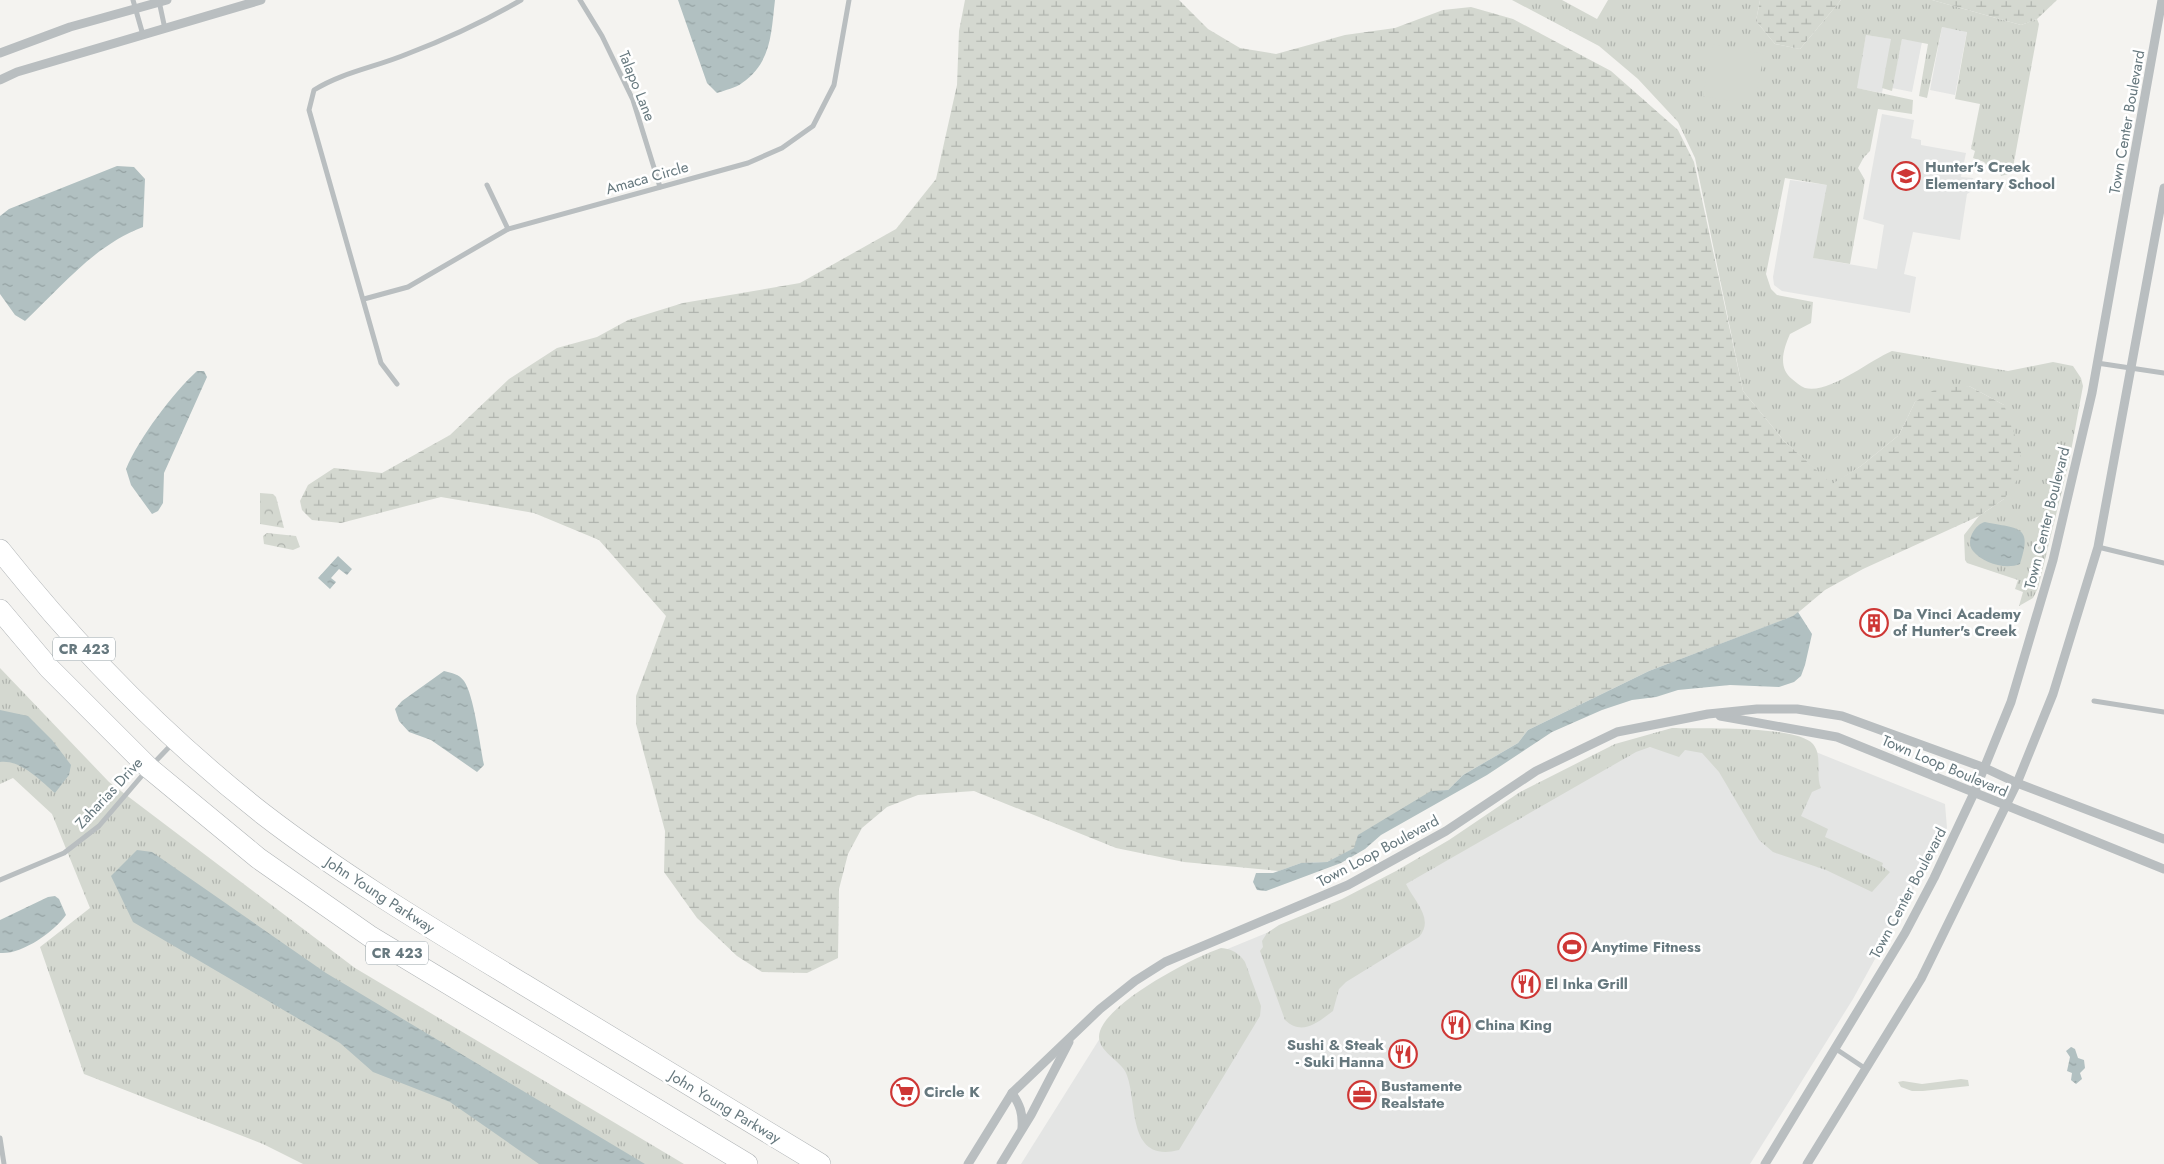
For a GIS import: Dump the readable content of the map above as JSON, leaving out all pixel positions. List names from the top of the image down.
{
  "streets": {
    "highway": ["CR 423", "John Young Parkway"],
    "street": [
      "Talapo Lane",
      "Town Center Boulevard",
      "Amaca Circle",
      "Town Loop Boulevard",
      "Zaharias Drive"
    ]
  },
  "crossings": [
    ["Talapo Lane", "Amaca Circle"],
    ["Town Center Boulevard", "Town Loop Boulevard"],
    ["CR 423", "Zaharias Drive"],
    ["Zaharias Drive", "John Young Parkway"]
  ],
  "places": {
    "school or university": ["Hunter's Creek Elementary School"],
    "building": ["Da Vinci Academy of Hunter's Creek"],
    "sports": ["Anytime Fitness"],
    "restaurant": ["El Inka Grill", "China King", "Sushi & Steak - Suki Hanna"],
    "supermarket": ["Circle K"],
    "office": ["Bustamente Realstate"]
  }
}
